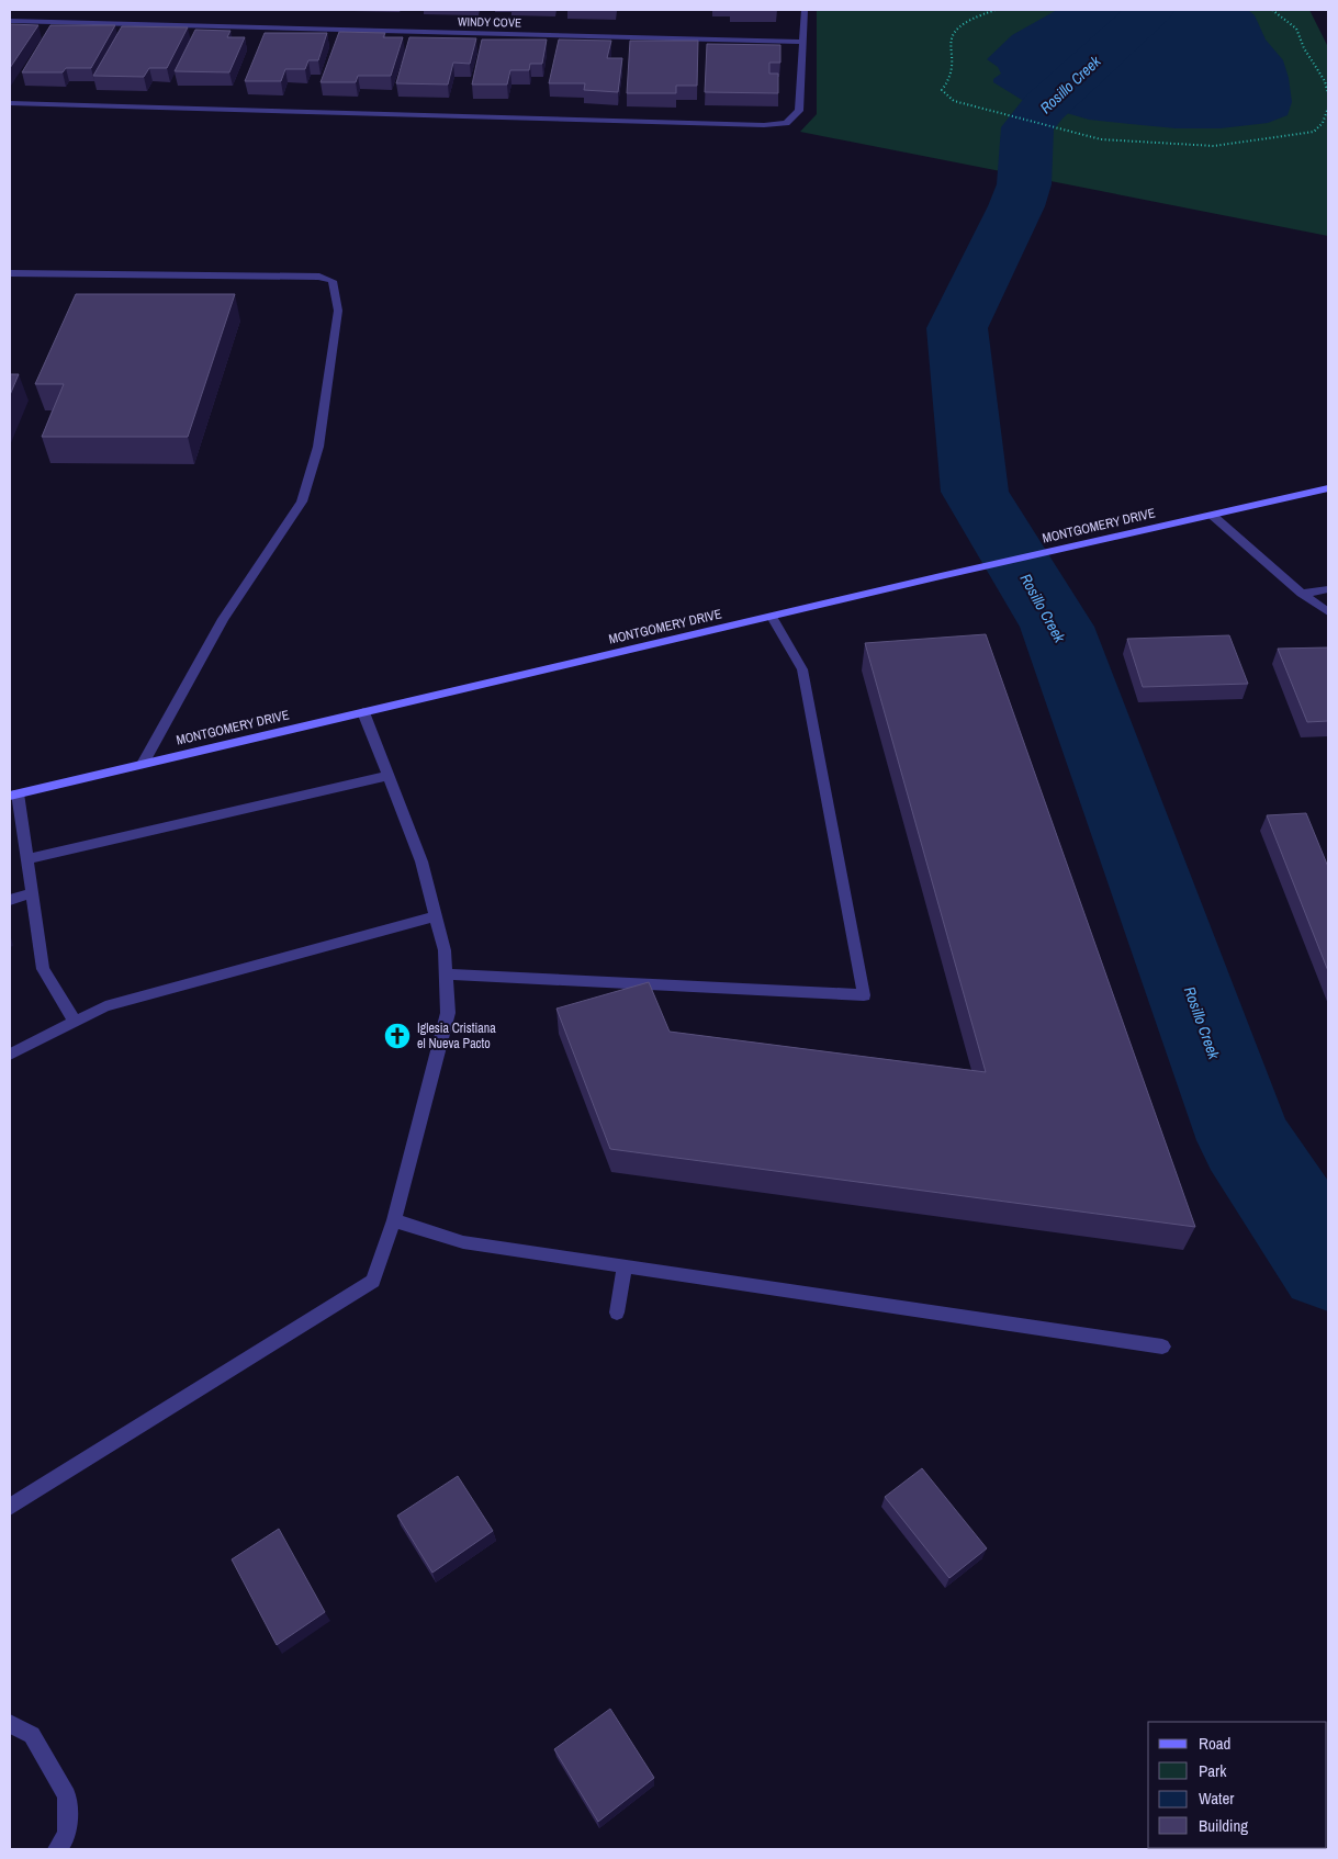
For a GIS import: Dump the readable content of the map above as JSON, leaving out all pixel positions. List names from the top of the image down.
{
  "streets": {
    "main road": ["MONTGOMERY DRIVE"],
    "street": ["WINDY COVE"]
  },
  "water": ["Rosillo Creek"],
  "places": {
    "church": ["Iglesia Cristiana el Nueva Pacto"]
  },
  "legend": [
    "Road",
    "Park",
    "Water",
    "Building"
  ]
}
